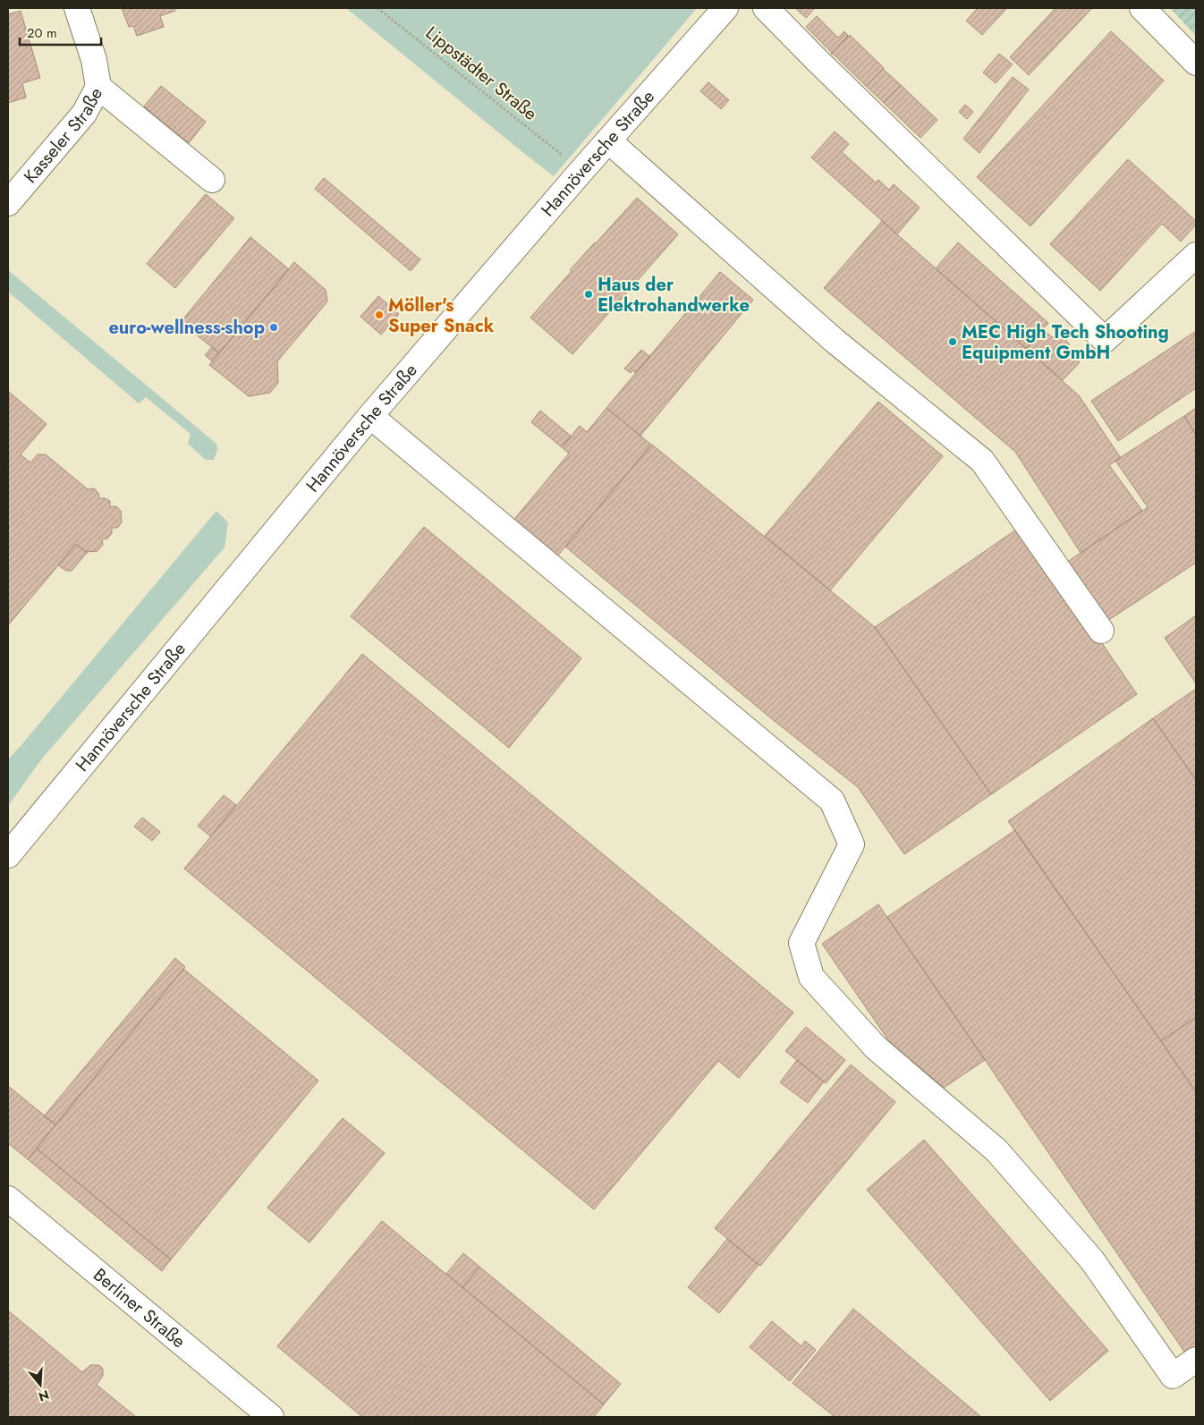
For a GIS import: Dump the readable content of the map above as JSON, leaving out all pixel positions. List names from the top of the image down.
{
  "streets": {
    "main road": ["Kasseler Straße", "Hannöversche Straße", "Berliner Straße"],
    "path": ["Lippstädter Straße"]
  },
  "places": [
    "Haus der Elektrohandwerke",
    "Möller's Super Snack",
    "euro-wellness-shop",
    "MEC High Tech Shooting Equipment GmbH"
  ],
  "scale_bar": "20 m",
  "north": "bottom"
}
